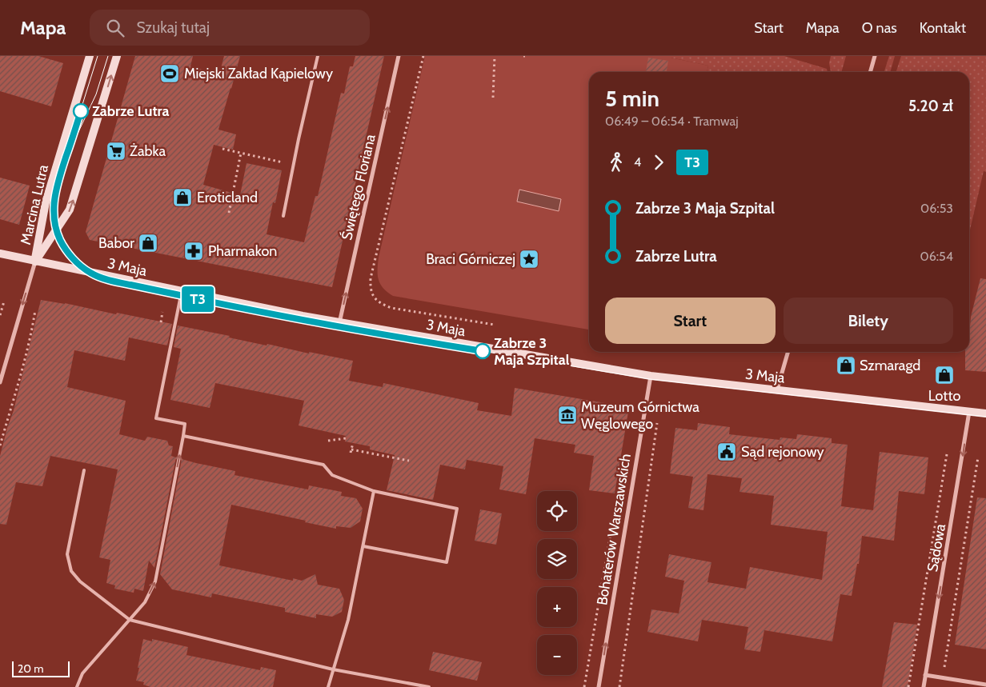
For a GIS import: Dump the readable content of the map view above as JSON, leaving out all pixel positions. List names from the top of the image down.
{
  "streets": {
    "street": [
      "Świętego Floriana",
      "Marcina Lutra",
      "3 Maja",
      "Bohaterów Warszawskich",
      "Sądowa"
    ]
  },
  "crossings": [
    ["Świętego Floriana", "3 Maja"],
    ["Marcina Lutra", "3 Maja"],
    ["3 Maja", "Bohaterów Warszawskich"],
    ["3 Maja", "Sądowa"]
  ],
  "one_way": ["Świętego Floriana", "Bohaterów Warszawskich", "Sądowa"],
  "places": {
    "sports": ["Miejski Zakład Kąpielowy"],
    "other": ["Zabrze Lutra", "Zabrze 3 Maja Szpital"],
    "supermarket": ["Żabka"],
    "shop": [
      "Eroticland",
      "Babor",
      "Szmaragd",
      "Lotto"
    ],
    "pharmacy": ["Pharmakon"],
    "place": ["Braci Górniczej"],
    "museum": ["Muzeum Górnictwa Węglowego"],
    "public building": ["Sąd rejonowy"]
  },
  "lines": ["tram line T3"],
  "scale_bar": "20 m",
  "page": {
    "header": "Mapa",
    "search": "Szukaj tutaj",
    "nav": [
      "Start",
      "Mapa",
      "O nas",
      "Kontakt"
    ],
    "on_map": "T3",
    "heading": ["5 min", "06:49 – 06:54 · Tramwaj", "5.20 zł"],
    "legs": ["4", "T3"],
    "list": [
      {
        "name": "Zabrze 3 Maja Szpital",
        "value": "06:53"
      },
      {
        "name": "Zabrze Lutra",
        "value": "06:54"
      }
    ],
    "buttons": ["Start", "Bilety"],
    "map_buttons": ["+", "−"],
    "scale": "20 m"
  }
}
